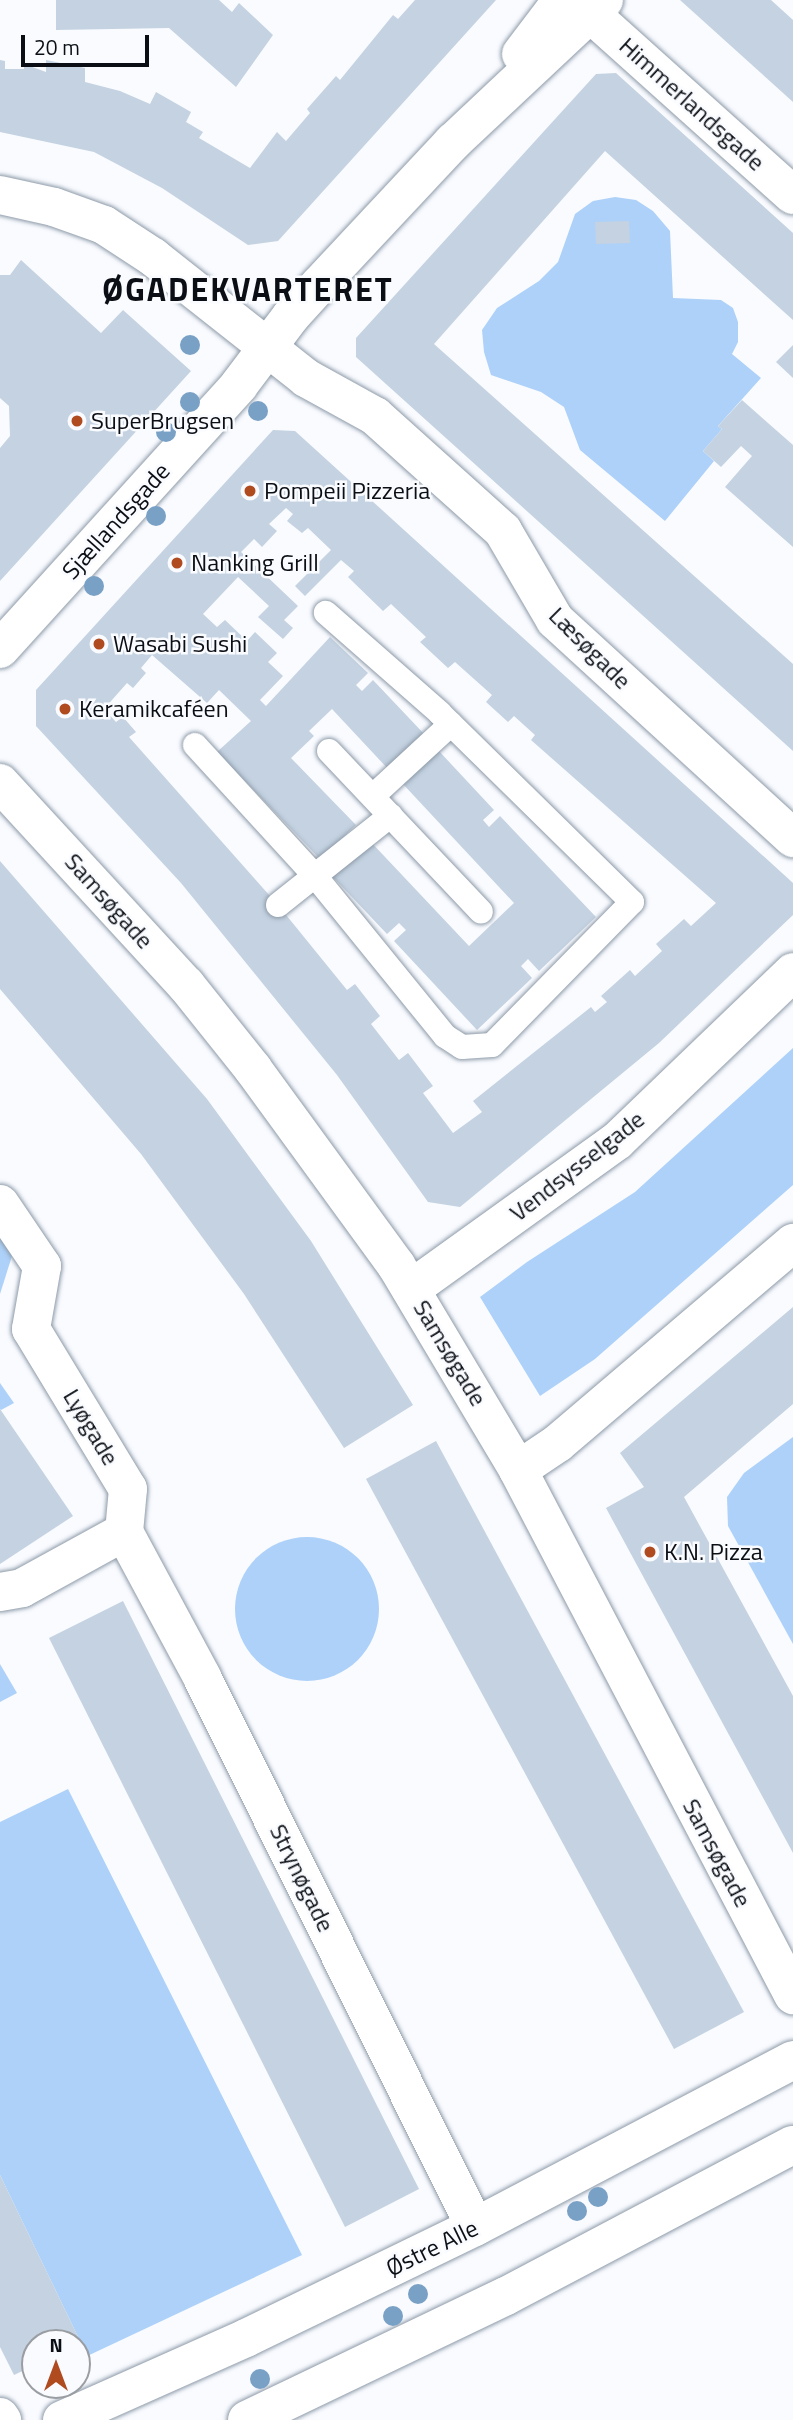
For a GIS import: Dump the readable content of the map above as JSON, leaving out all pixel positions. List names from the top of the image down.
{
  "streets": {
    "street": [
      "Himmerlandsgade",
      "Sjællandsgade",
      "Læsøgade",
      "Samsøgade",
      "Vendsysselgade",
      "Lyøgade",
      "Strynøgade",
      "Østre Alle"
    ]
  },
  "crossings": [
    ["Himmerlandsgade", "Sjællandsgade"],
    ["Sjællandsgade", "Læsøgade"],
    ["Samsøgade", "Vendsysselgade"],
    ["Lyøgade", "Strynøgade"],
    ["Strynøgade", "Østre Alle"]
  ],
  "districts": ["ØGADEKVARTERET"],
  "places": [
    "SuperBrugsen",
    "Pompeii Pizzeria",
    "Nanking Grill",
    "Wasabi Sushi",
    "Keramikcaféen",
    "K.N. Pizza"
  ],
  "scale_bar": "20 m",
  "north": "top"
}
